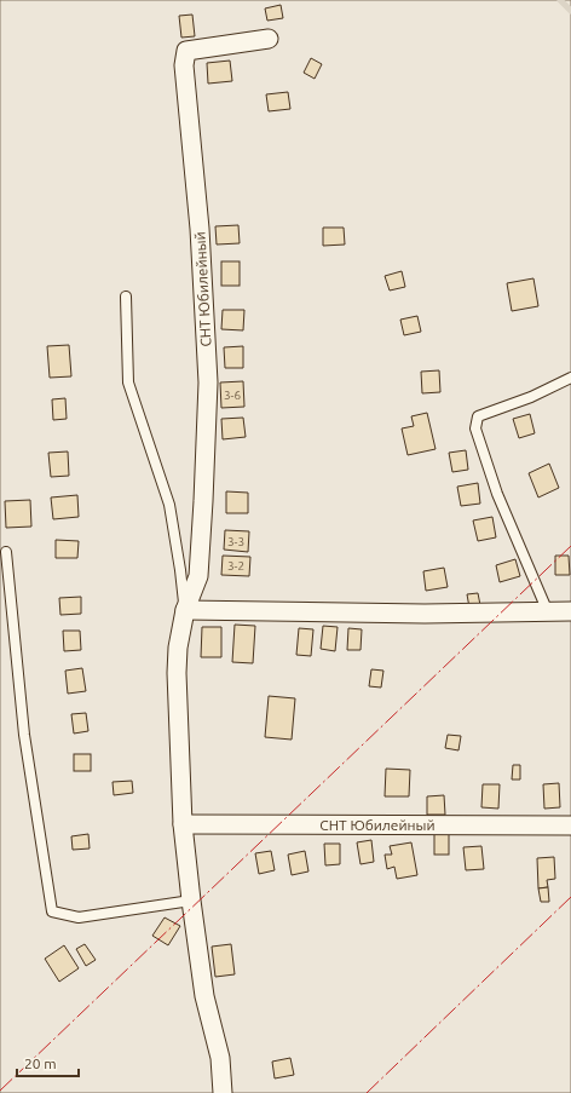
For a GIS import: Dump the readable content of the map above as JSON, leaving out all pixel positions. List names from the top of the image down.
{
  "streets": {
    "street": ["СНТ Юбилейный"]
  },
  "house_numbers": ["3-6", "3-3", "3-2"],
  "scale_bar": "20 m"
}
